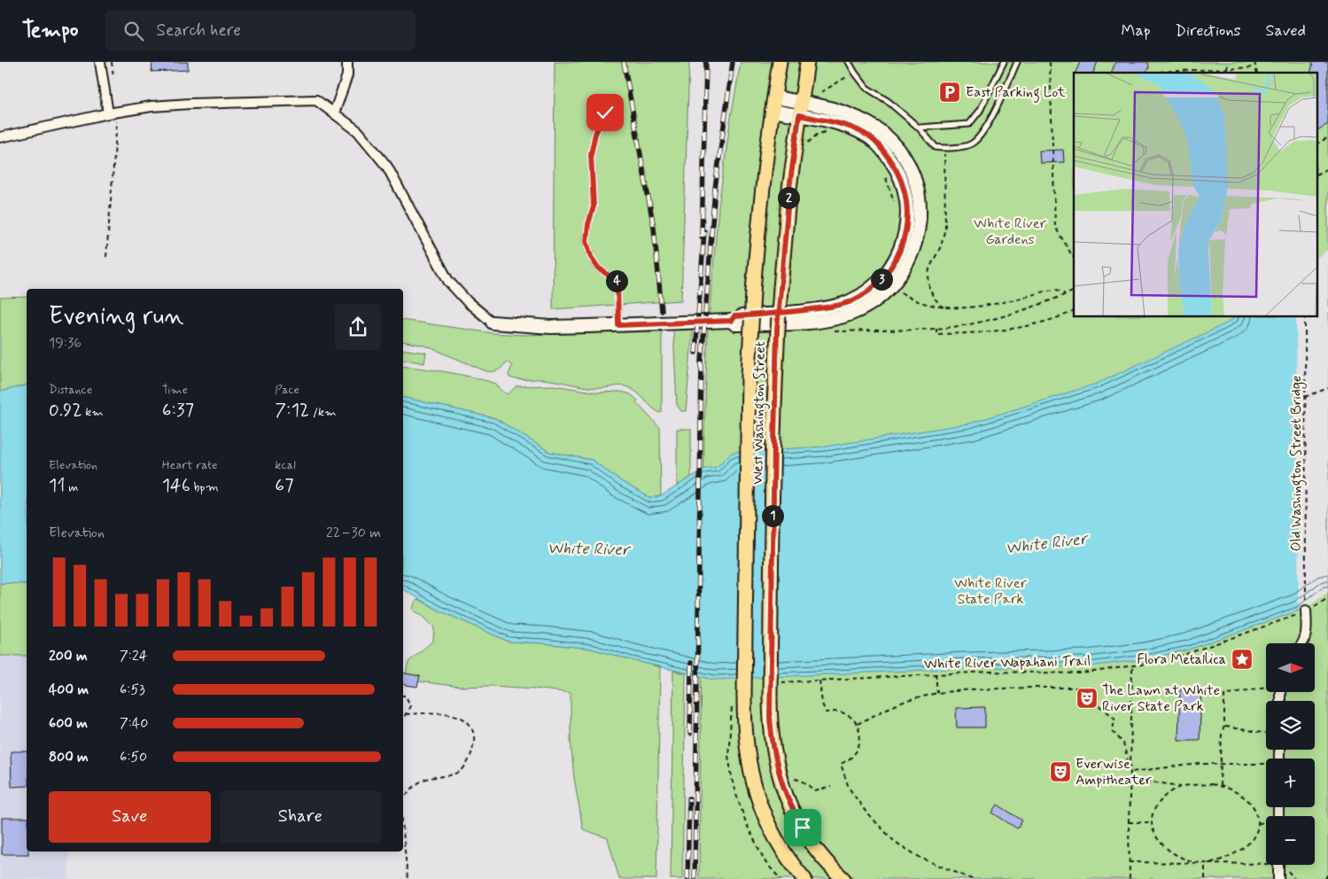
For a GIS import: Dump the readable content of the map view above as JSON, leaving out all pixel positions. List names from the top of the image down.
{
  "streets": {
    "main road": ["West Washington Street"],
    "path": ["Old Washington Street Bridge", "White River Wapahani Trail"]
  },
  "crossings": [
    ["Old Washington Street Bridge", "White River Wapahani Trail"]
  ],
  "water": ["White River"],
  "parks": ["White River Gardens", "White River State Park"],
  "places": {
    "parking": ["East Parking Lot"],
    "place": ["Flora Metallica"],
    "theatre": ["The Lawn at White River State Park", "Everwise Ampitheater"]
  },
  "north": "right",
  "page": {
    "header": "Tempo",
    "search": "Search here",
    "nav": ["Map", "Directions", "Saved"],
    "pins": [
      "2",
      "3",
      "4",
      "1"
    ],
    "heading": ["Evening run", "19:36"],
    "stats": [
      ["Distance", "0.92 km"],
      ["Time", "6:37"],
      ["Pace", "7:12 /km"],
      ["Elevation", "11 m"],
      ["Heart rate", "146 bpm"],
      ["kcal", "67"]
    ],
    "chart": ["Elevation", "22–30 m"],
    "list": [
      {
        "name": "200 m",
        "note": "7:24"
      },
      {
        "name": "400 m",
        "note": "6:53"
      },
      {
        "name": "600 m",
        "note": "7:40"
      },
      {
        "name": "800 m",
        "note": "6:50"
      }
    ],
    "map_buttons": ["+", "−"],
    "buttons": ["Save", "Share"]
  }
}
